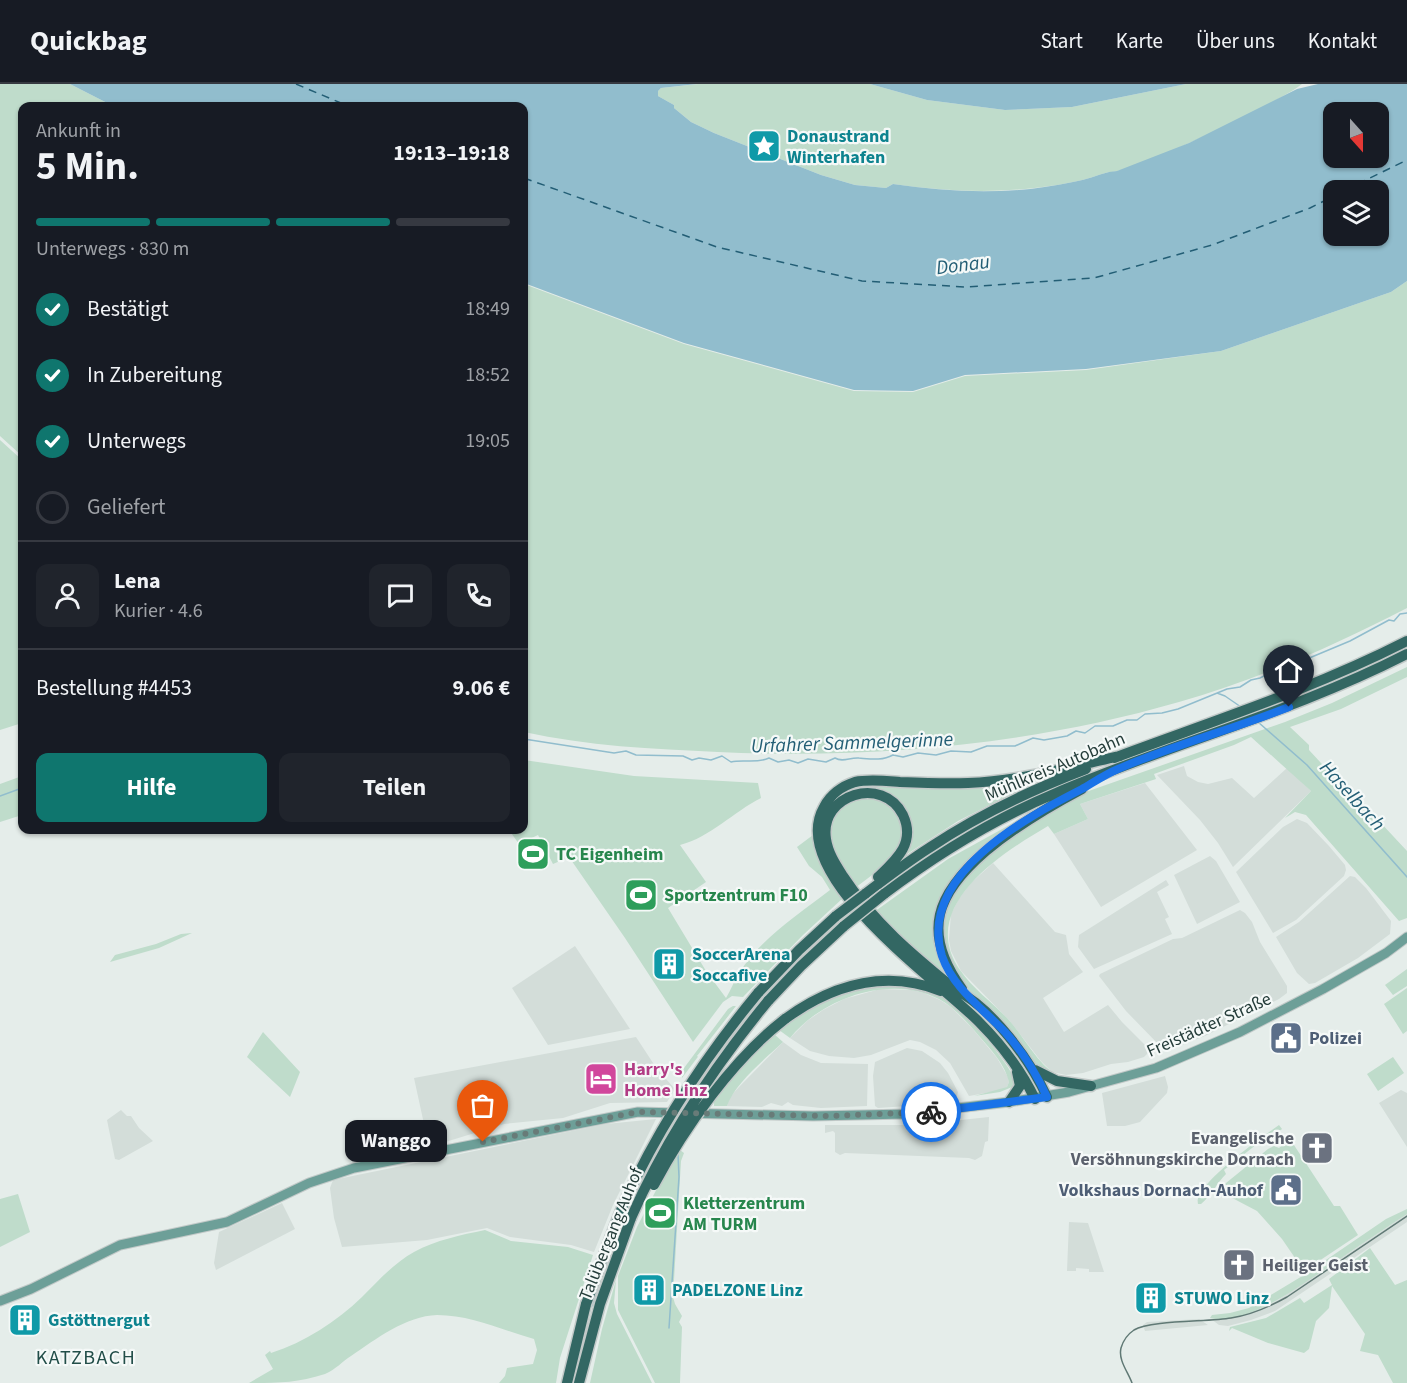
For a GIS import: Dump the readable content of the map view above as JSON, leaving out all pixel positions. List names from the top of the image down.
{
  "streets": {
    "highway": ["Mühlkreis Autobahn", "Talübergang Auhof"],
    "main road": ["Freistädter Straße"]
  },
  "crossings": [
    ["Mühlkreis Autobahn", "Talübergang Auhof"]
  ],
  "districts": ["KATZBACH"],
  "water": ["Donau", "Urfahrer Sammelgerinne", "Haselbach"],
  "places": {
    "place": ["Donaustrand Winterhafen"],
    "sports": ["TC Eigenheim", "Sportzentrum F10", "Kletterzentrum AM TURM"],
    "building": [
      "SoccerArena Soccafive",
      "PADELZONE Linz",
      "STUWO Linz",
      "Gstöttnergut"
    ],
    "public building": ["Polizei", "Volkshaus Dornach-Auhof"],
    "hotel": ["Harry's Home Linz"],
    "other": ["Wanggo"],
    "church": ["Evangelische Versöhnungskirche Dornach", "Heiliger Geist"]
  },
  "north": "bottom",
  "page": {
    "header": "Quickbag",
    "nav": [
      "Start",
      "Karte",
      "Über uns",
      "Kontakt"
    ],
    "heading": ["5 Min.", "Ankunft in", "19:13–19:18"],
    "panel": [
      "Lena",
      "Kurier · 4.6",
      "Bestellung #4453",
      "9.06 €"
    ],
    "bar": "Unterwegs · 830 m",
    "list": [
      ["Bestätigt", "18:49"],
      ["In Zubereitung", "18:52"],
      ["Unterwegs", "19:05"],
      "Geliefert"
    ],
    "buttons": ["Hilfe", "Teilen"],
    "bubble": "Wanggo"
  }
}
